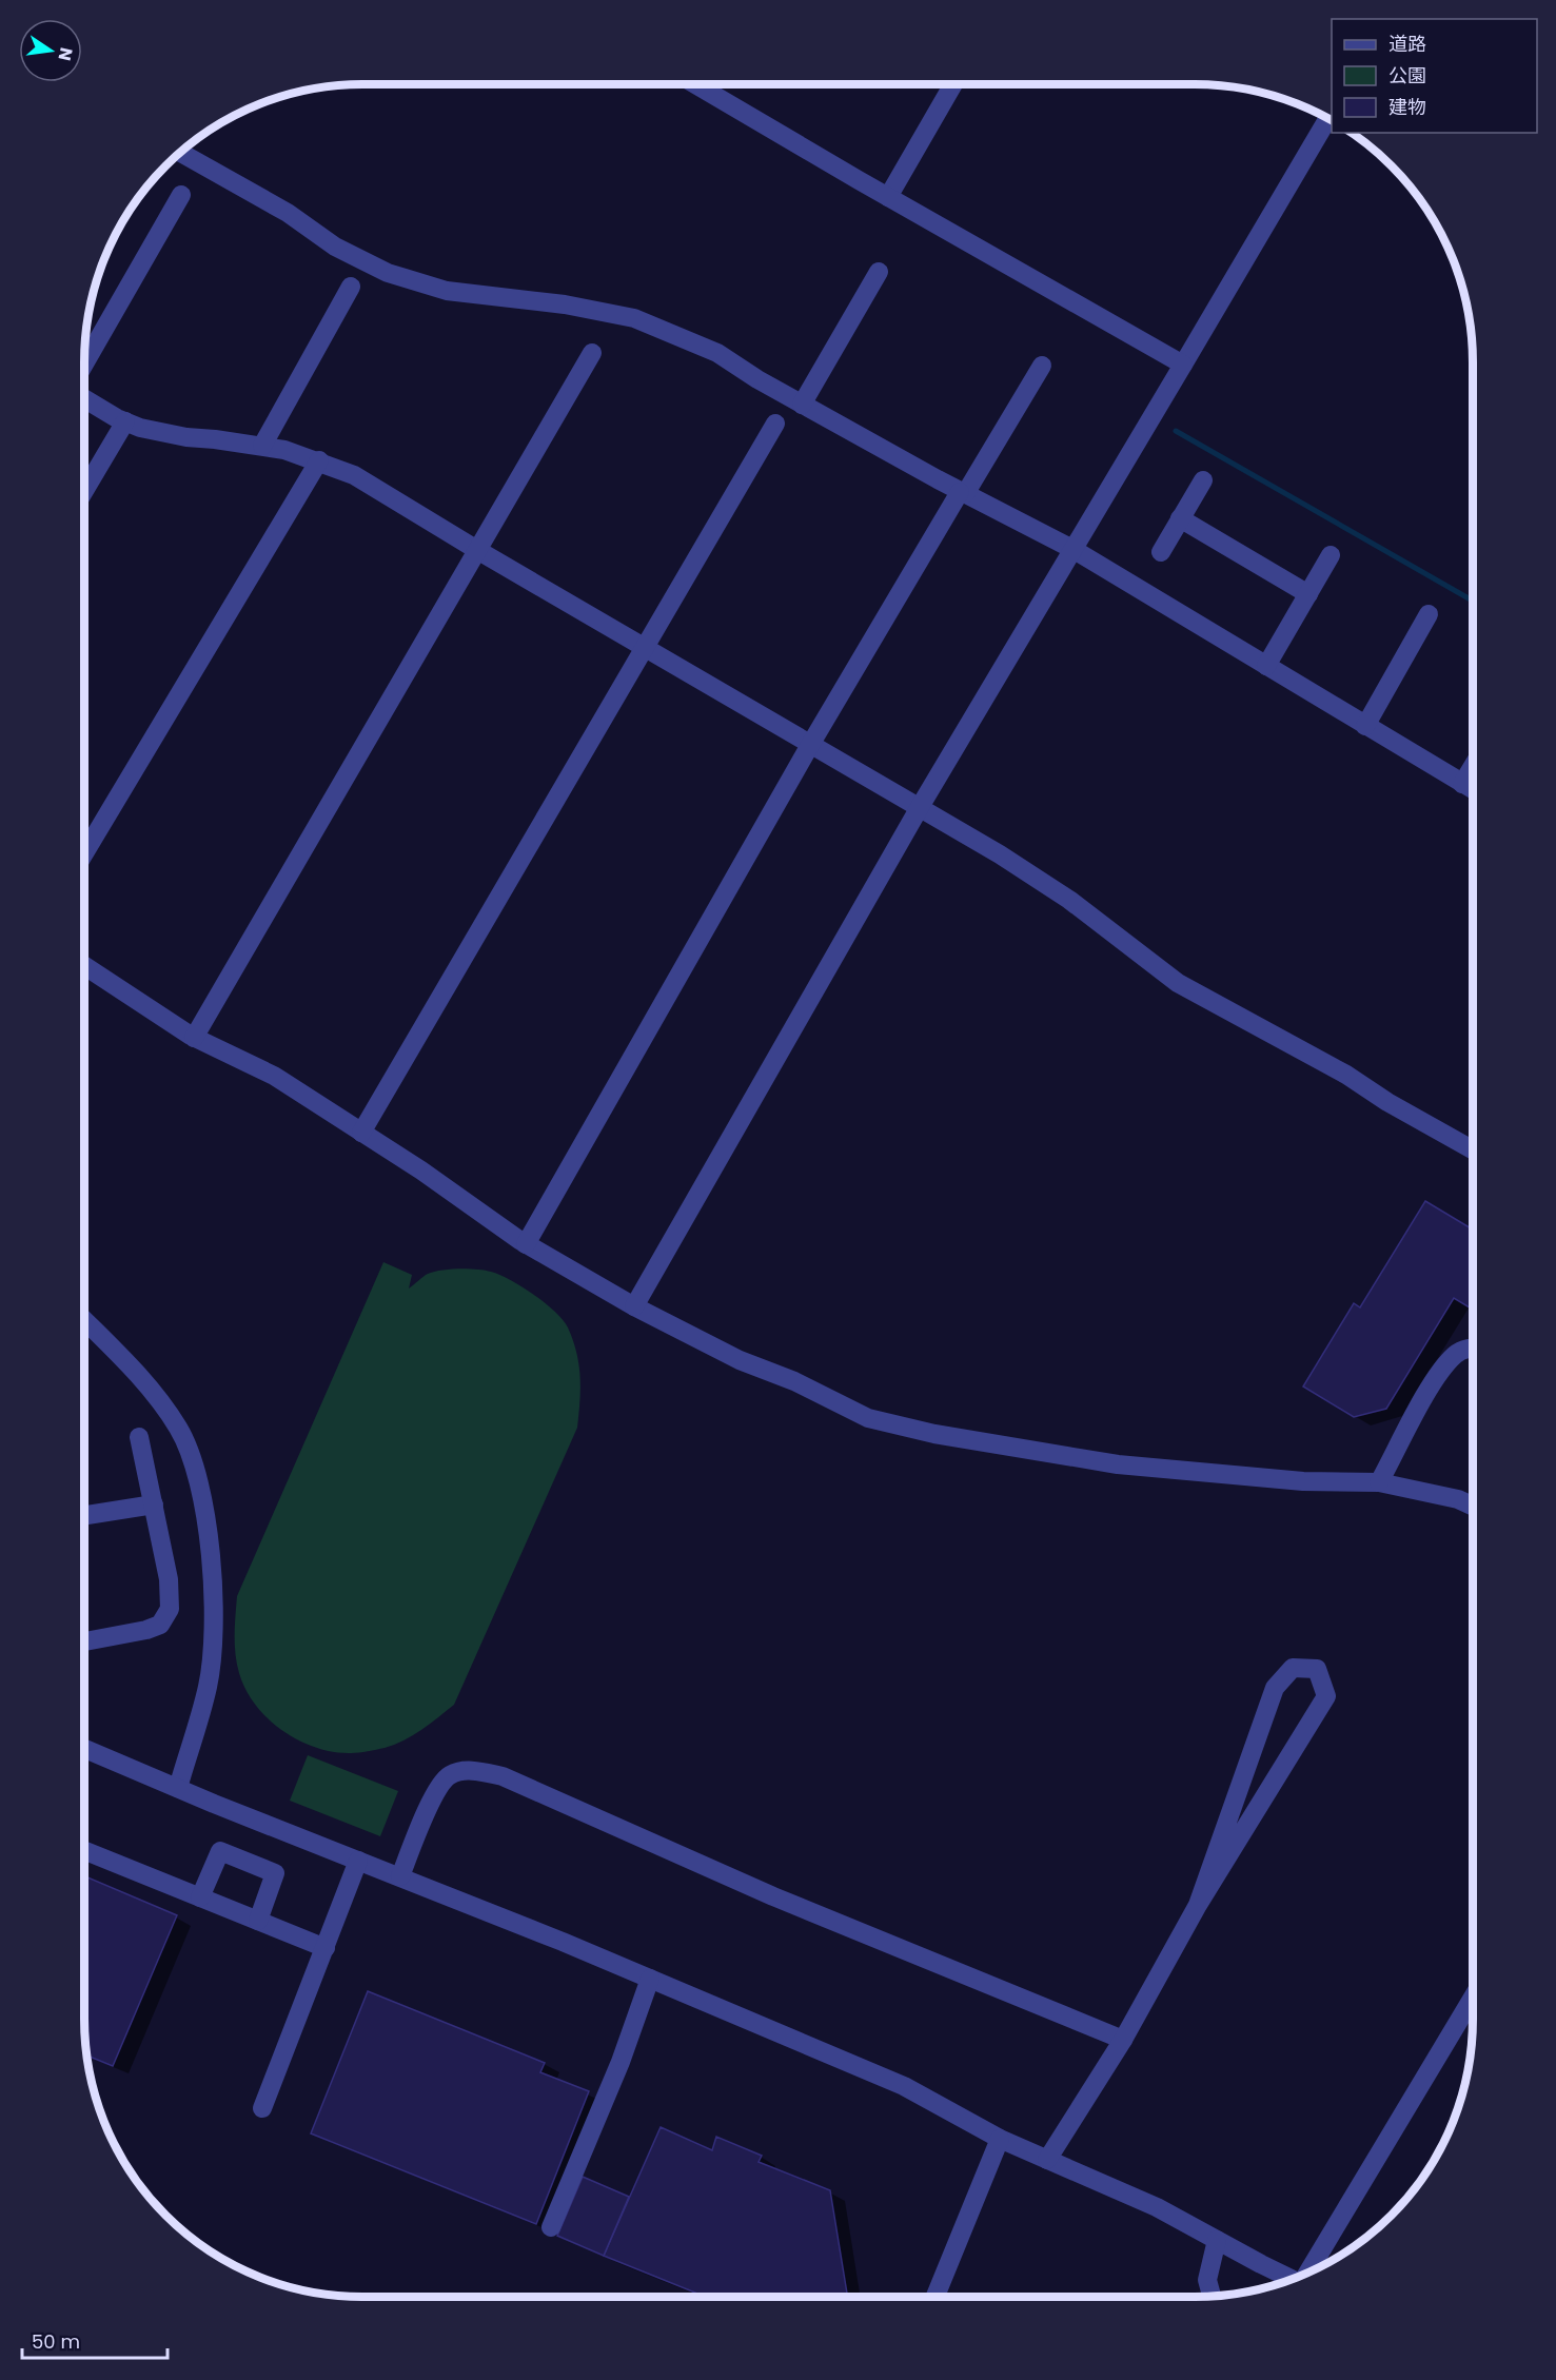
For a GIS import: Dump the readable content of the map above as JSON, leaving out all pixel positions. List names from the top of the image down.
{
  "legend": ["道路", "公園", "建物"],
  "scale_bar": "50 m",
  "north": "right"
}
